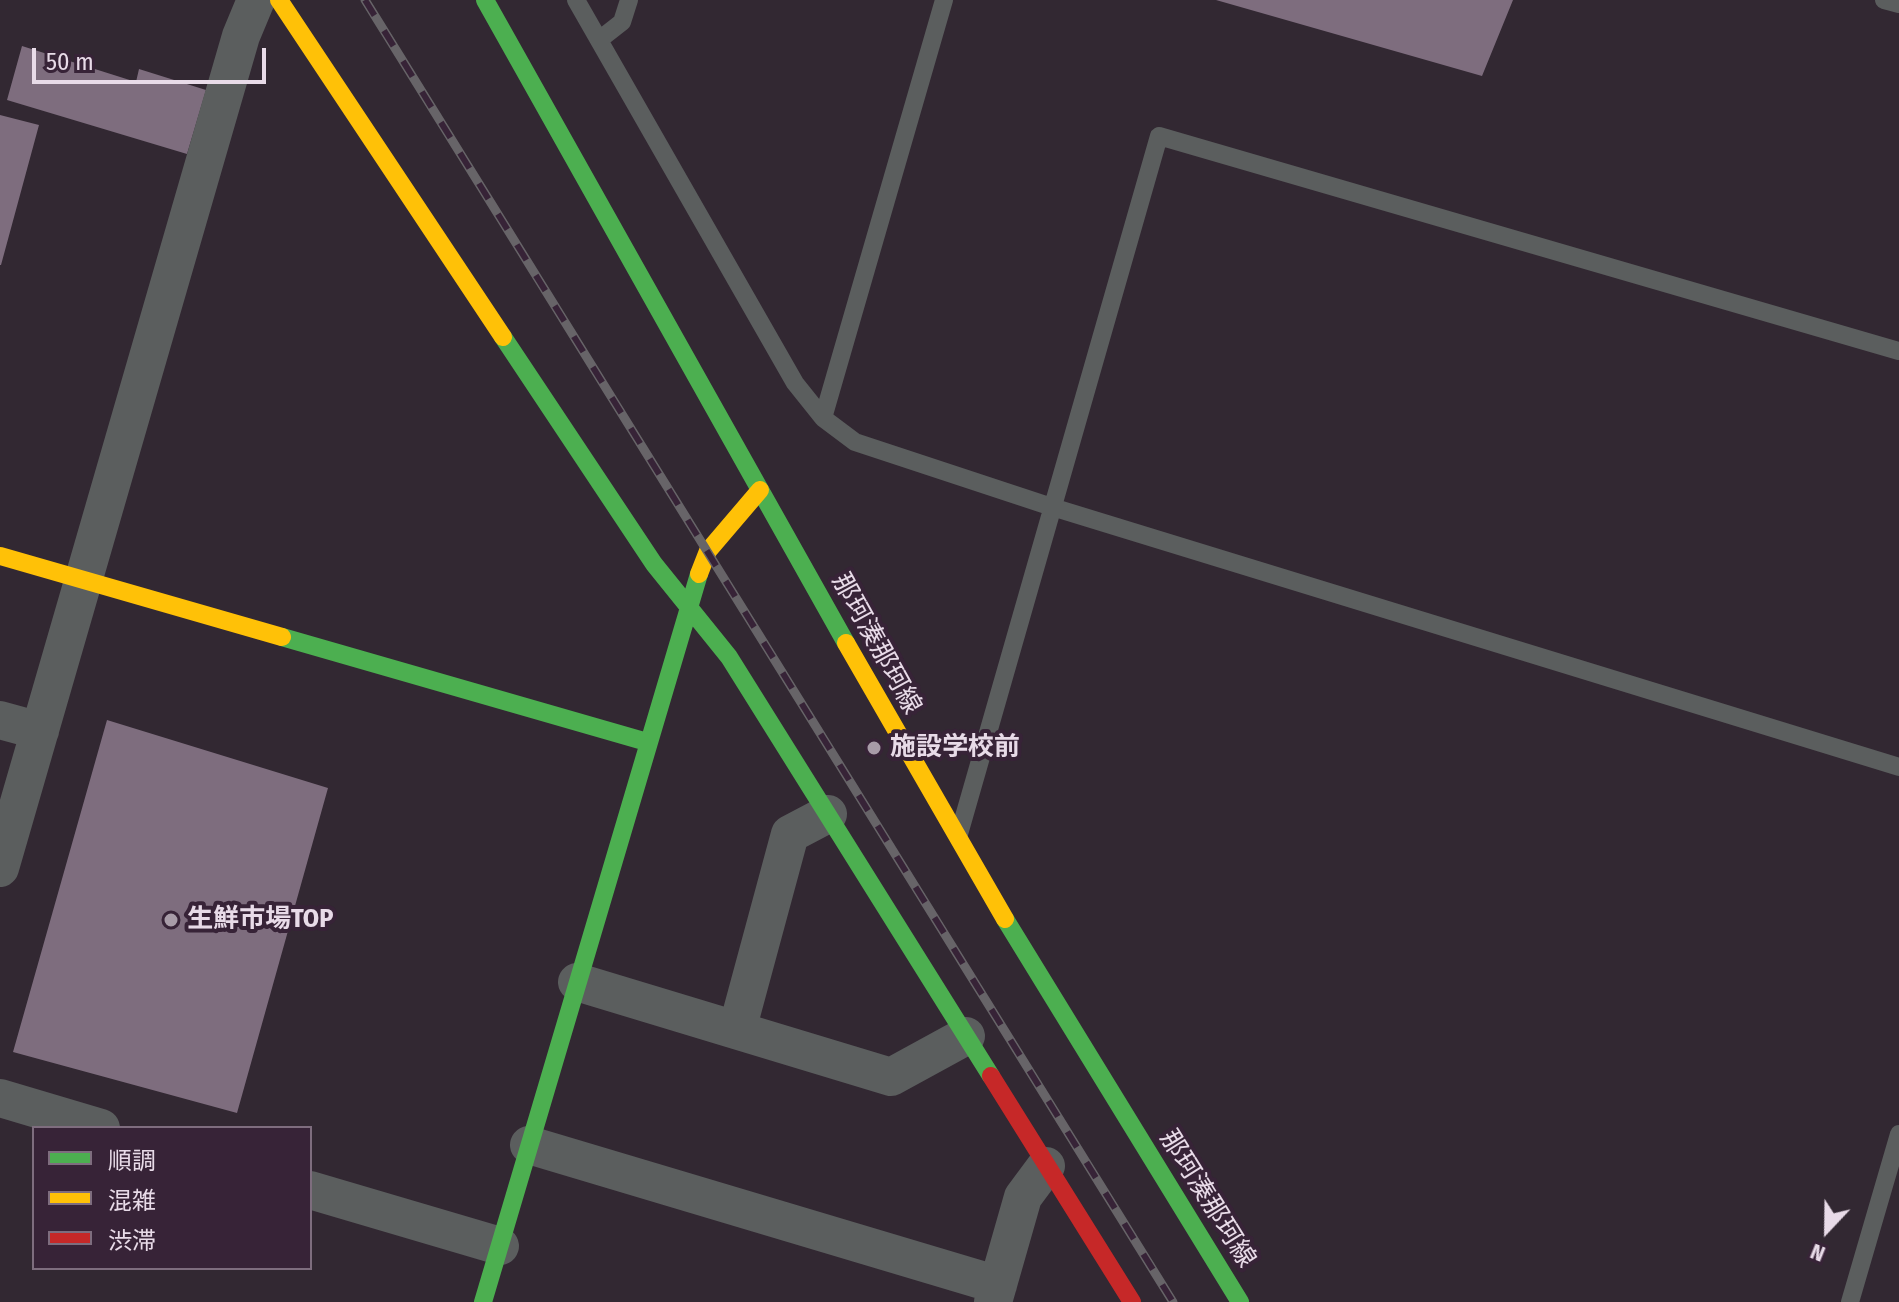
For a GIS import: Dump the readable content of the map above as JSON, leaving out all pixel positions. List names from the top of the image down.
{
  "streets": {
    "street": ["那珂湊那珂線"]
  },
  "places": ["施設学校前", "生鮮市場TOP"],
  "legend": ["順調", "混雑", "渋滞"],
  "scale_bar": "50 m",
  "north": "bottom"
}
